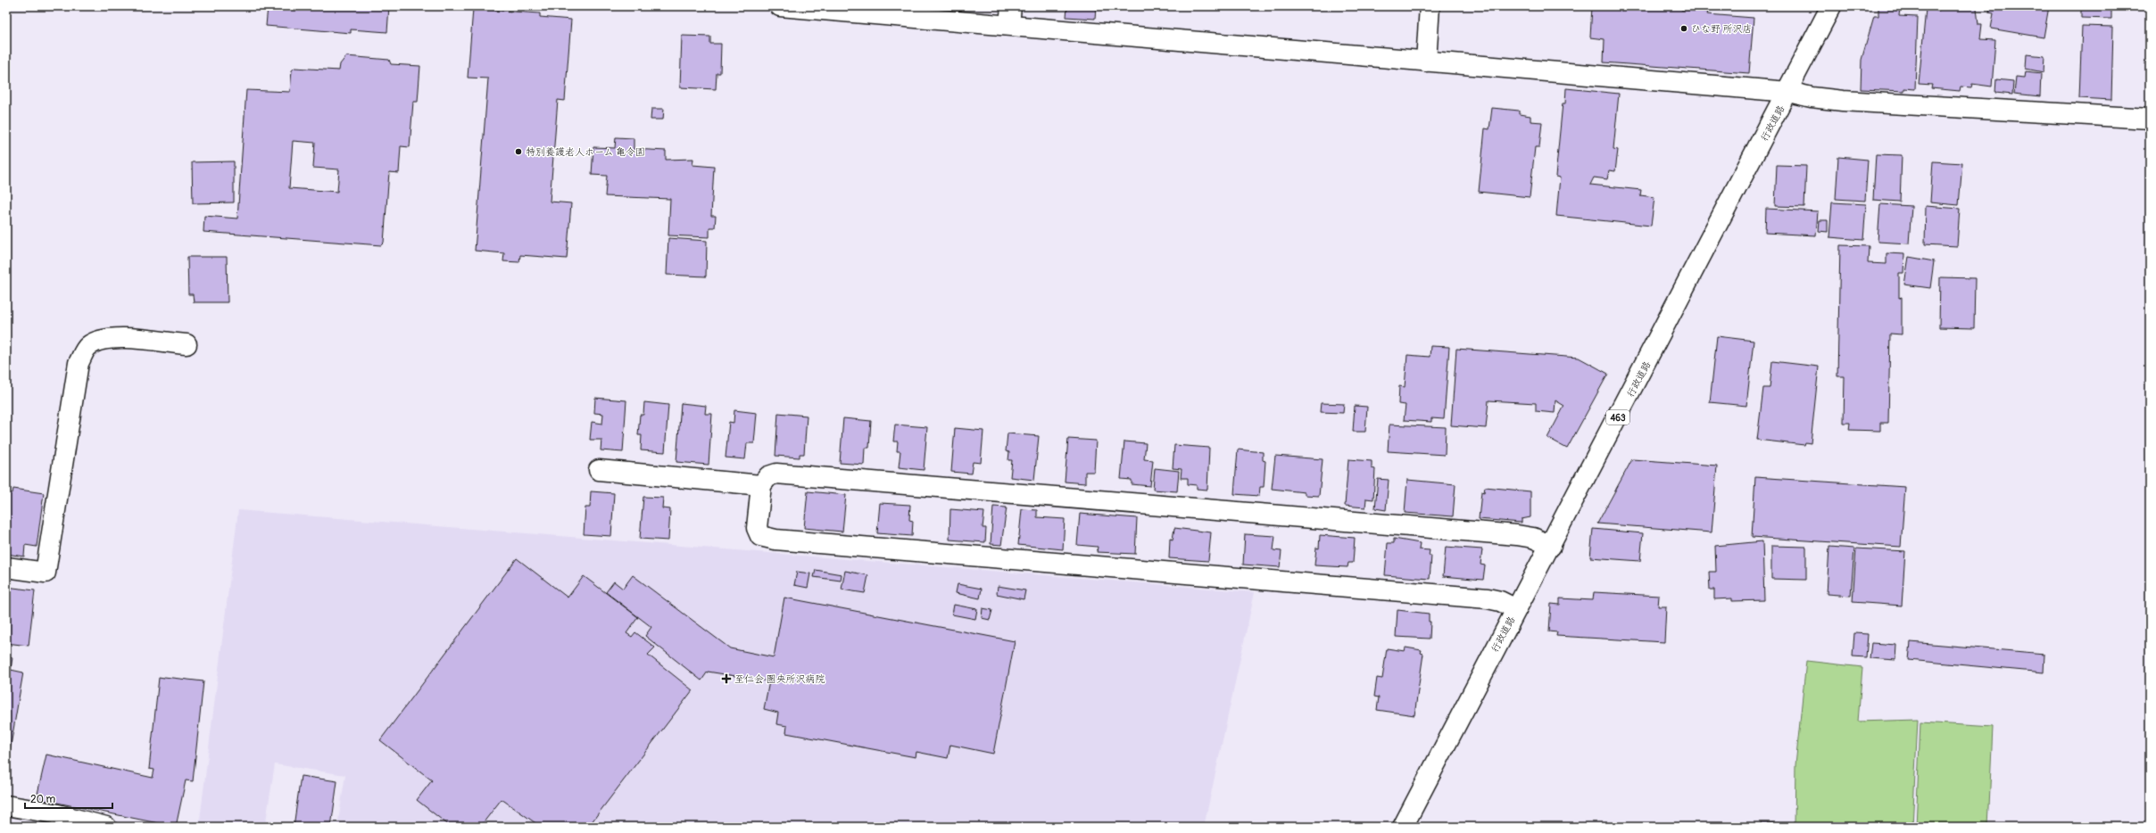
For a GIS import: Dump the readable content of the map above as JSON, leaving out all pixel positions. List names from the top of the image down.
{
  "streets": {
    "main road": ["行政道路", "463"]
  },
  "places": {
    "other": ["ひな野 所沢店", "特別養護老人ホーム 亀令園"],
    "health": ["至仁会 圏央所沢病院"]
  },
  "scale_bar": "20 m"
}
